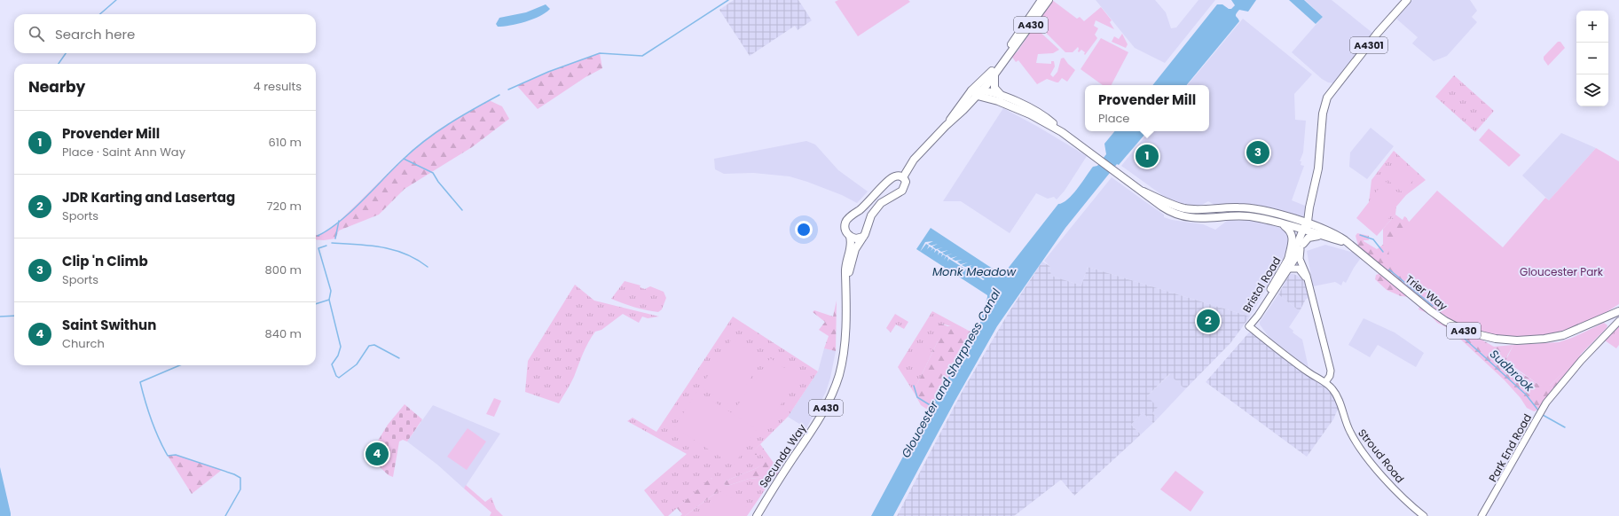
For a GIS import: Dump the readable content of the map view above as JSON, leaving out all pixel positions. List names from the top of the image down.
{
  "streets": {
    "main road": [
      "A430",
      "A4301",
      "Bristol Road",
      "Trier Way",
      "Park End Road",
      "Secunda Way",
      "Stroud Road"
    ]
  },
  "crossings": [
    ["A430", "A4301"],
    ["A430", "Bristol Road"],
    ["A430", "Trier Way"],
    ["A430", "Secunda Way"],
    ["A4301", "Bristol Road"],
    ["A4301", "Trier Way"],
    ["Bristol Road", "Trier Way"],
    ["Bristol Road", "Stroud Road"]
  ],
  "water": ["Monk Meadow", "Sudbrook", "Gloucester and Sharpness Canal"],
  "parks": ["Gloucester Park"],
  "page": {
    "map_buttons": ["+", "−"],
    "search": "Search here",
    "heading": ["Nearby", "4 results"],
    "popup": ["Provender Mill", "Place"],
    "list": [
      {
        "mark": "1",
        "name": "Provender Mill",
        "note": "Place · Saint Ann Way",
        "value": "610 m"
      },
      {
        "mark": "2",
        "name": "JDR Karting and Lasertag",
        "note": "Sports",
        "value": "720 m"
      },
      {
        "mark": "3",
        "name": "Clip 'n Climb",
        "note": "Sports",
        "value": "800 m"
      },
      {
        "mark": "4",
        "name": "Saint Swithun",
        "note": "Church",
        "value": "840 m"
      }
    ],
    "pins": [
      "3",
      "1",
      "2",
      "4"
    ]
  }
}
